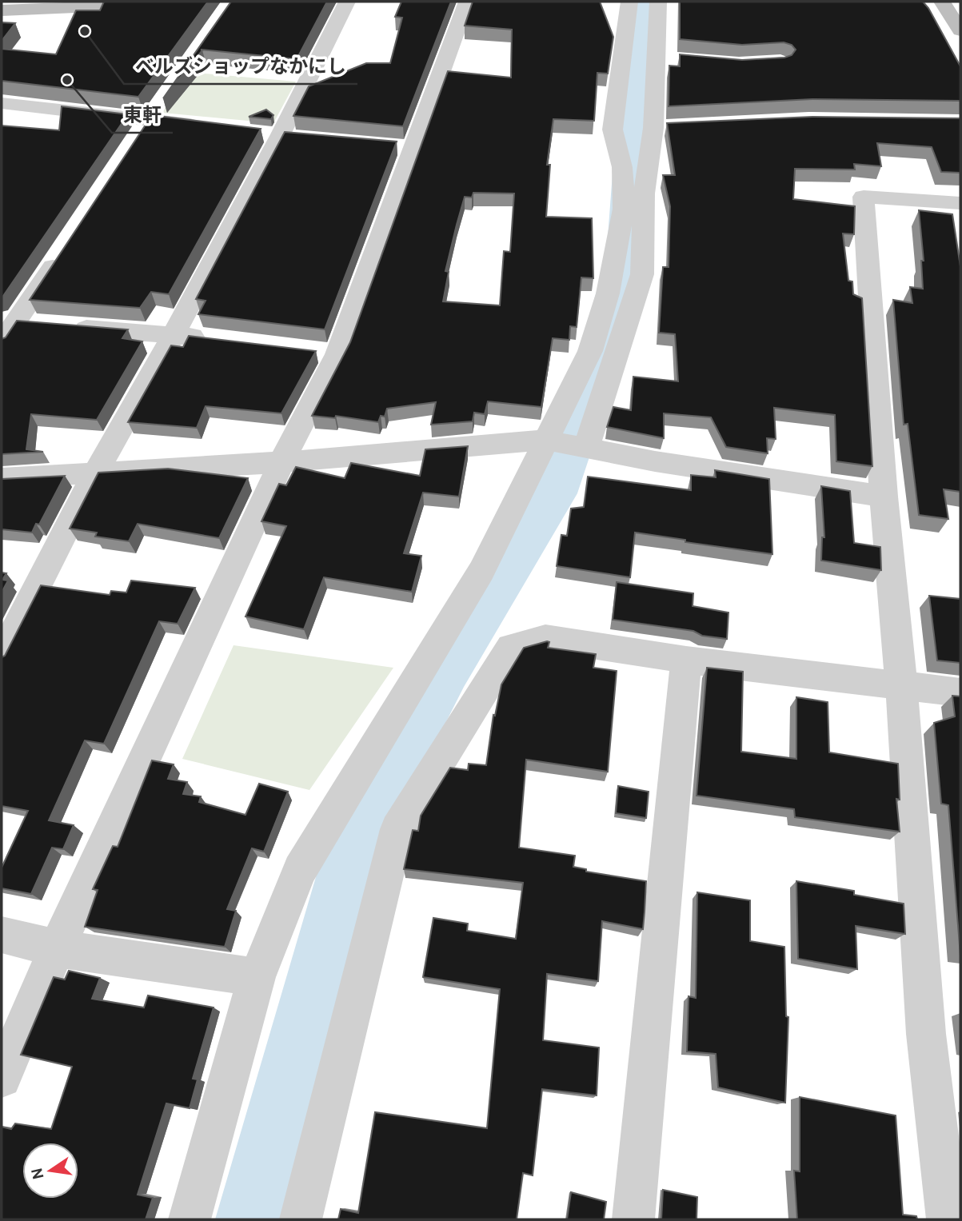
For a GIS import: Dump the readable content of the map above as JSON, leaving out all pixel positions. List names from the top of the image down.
{
  "places": ["ベルズショップなかにし", "東軒"],
  "north": "left"
}
